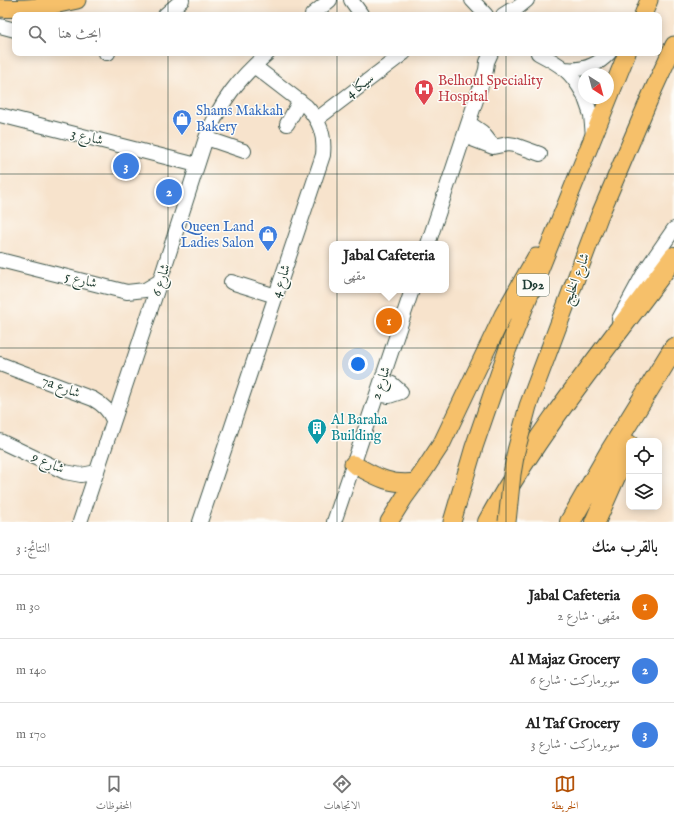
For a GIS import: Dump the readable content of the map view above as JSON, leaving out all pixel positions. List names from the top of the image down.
{
  "streets": {
    "main road": ["شارع الخليج", "D92"],
    "street": [
      "4 سيكا",
      "شارع 3",
      "شارع 5",
      "شارع 6",
      "شارع 4",
      "شارع 2",
      "7a شارع",
      "شارع 9"
    ]
  },
  "crossings": [
    ["4 سيكا", "شارع 4"],
    ["شارع 3", "شارع 6"],
    ["شارع 5", "شارع 6"],
    ["شارع 6", "شارع 4"],
    ["شارع 6", "7a شارع"],
    ["شارع 6", "شارع 9"]
  ],
  "places": {
    "hospital": ["Belhoul Speciality Hospital"],
    "shop": ["Shams Makkah Bakery", "Queen Land Ladies Salon"],
    "building": ["Al Baraha Building"]
  },
  "north": "bottom right",
  "page": {
    "search": "ابحث هنا",
    "pins": ["3", "2", "1"],
    "popup": ["Jabal Cafeteria", "مقهى"],
    "heading": ["بالقرب منك", "النتائج: 3"],
    "list": [
      {
        "mark": "1",
        "name": "Jabal Cafeteria",
        "note": "مقهى · شارع 2",
        "value": "30 m"
      },
      {
        "mark": "2",
        "name": "Al Majaz Grocery",
        "note": "سوبرماركت · شارع 6",
        "value": "140 m"
      },
      {
        "mark": "3",
        "name": "Al Taf Grocery",
        "note": "سوبرماركت · شارع 3",
        "value": "170 m"
      }
    ],
    "nav": ["الخريطة", "الاتجاهات", "المحفوظات"]
  }
}
